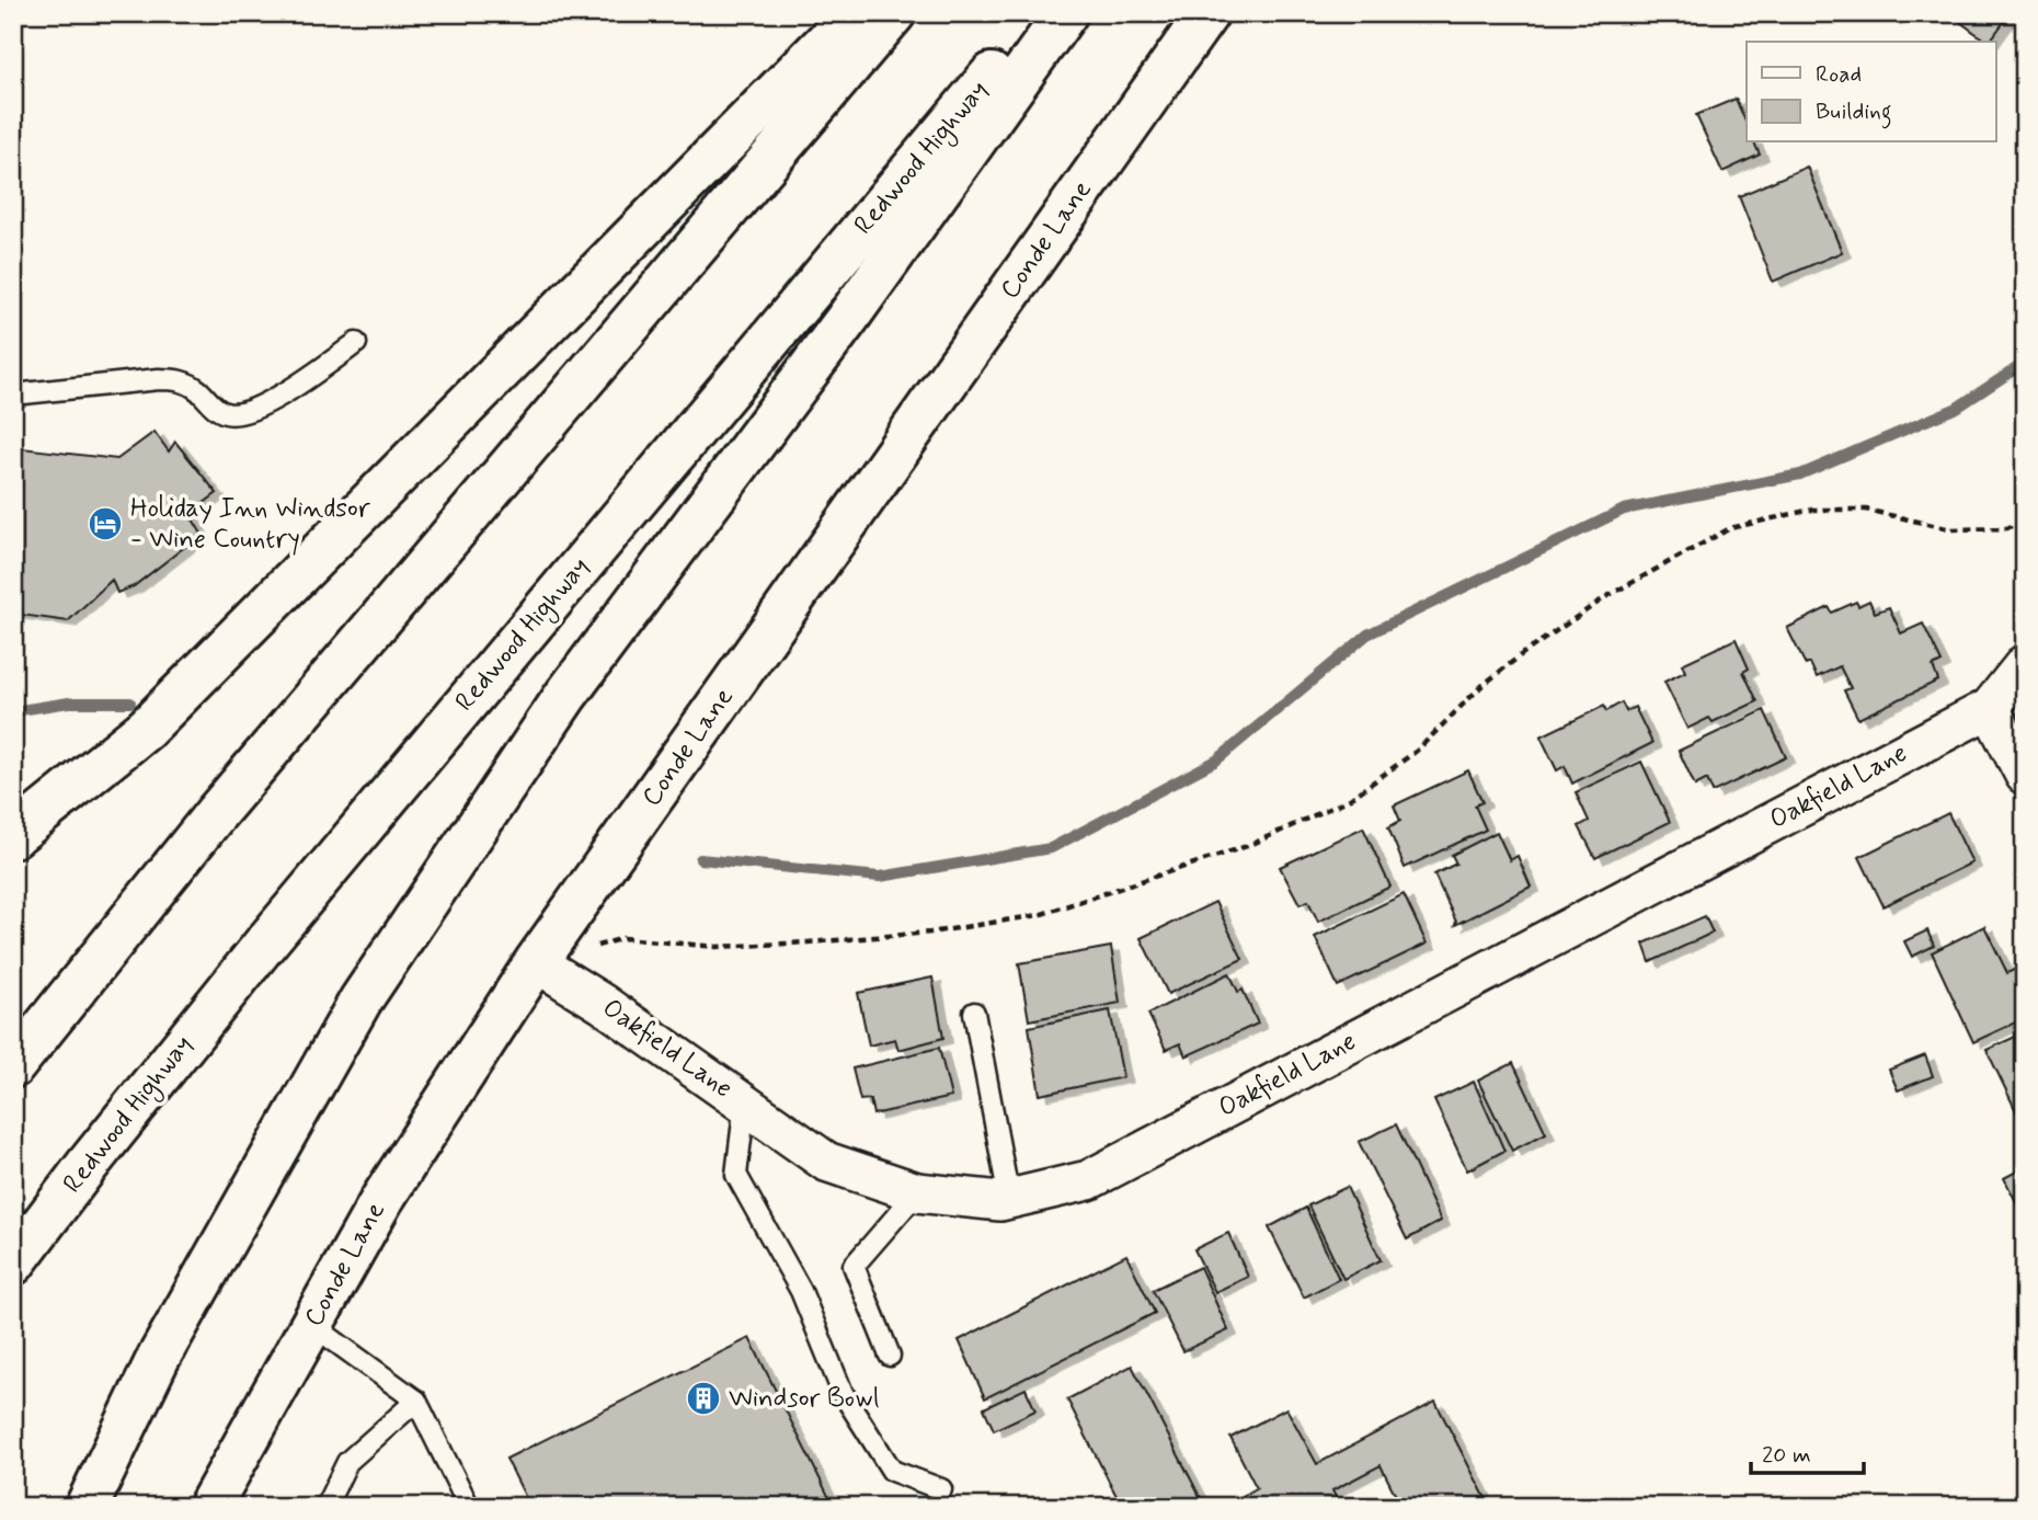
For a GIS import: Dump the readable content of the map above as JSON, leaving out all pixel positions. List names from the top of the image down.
{
  "streets": {
    "main road": ["Redwood Highway", "Conde Lane"],
    "street": ["Oakfield Lane"]
  },
  "crossings": [
    ["Conde Lane", "Oakfield Lane"]
  ],
  "places": {
    "hotel": ["Holiday Inn Windsor - Wine Country"],
    "building": ["Windsor Bowl"]
  },
  "legend": ["Road", "Building"],
  "scale_bar": "20 m"
}
